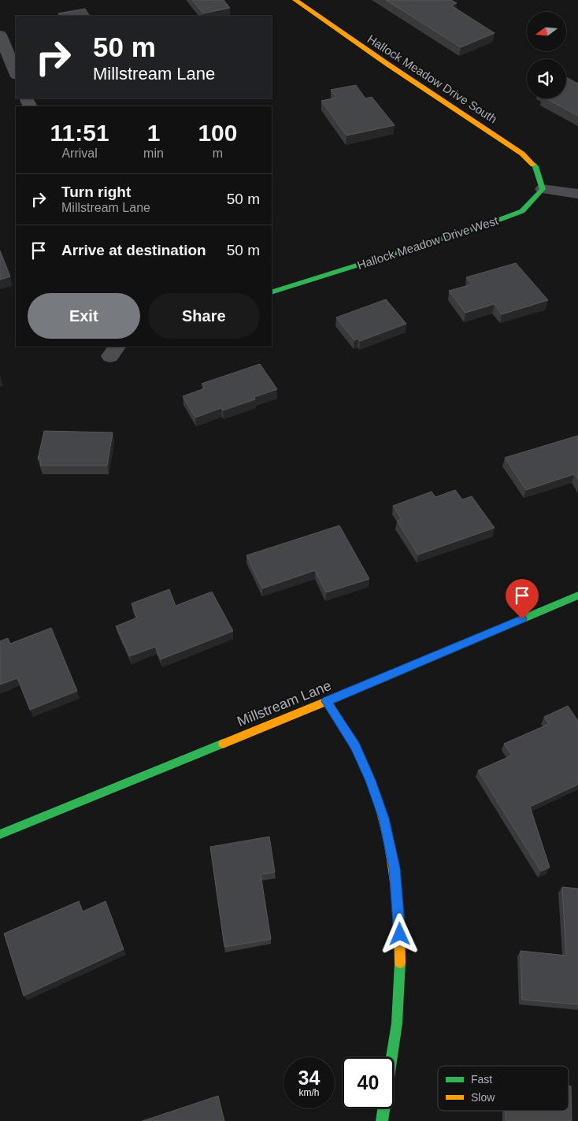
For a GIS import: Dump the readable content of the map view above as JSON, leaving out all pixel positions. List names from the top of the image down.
{
  "streets": {
    "street": ["Hallock Meadow Drive South", "Hallock Meadow Drive West", "Millstream Lane"]
  },
  "crossings": [
    ["Hallock Meadow Drive South", "Hallock Meadow Drive West"]
  ],
  "legend": ["Fast", "Slow"],
  "north": "left",
  "page": {
    "turn": ["50 m", "Millstream Lane"],
    "eta": [
      "11:51",
      "Arrival",
      "1",
      "min",
      "100",
      "m"
    ],
    "list": [
      {
        "name": "Turn right",
        "note": "Millstream Lane",
        "value": "50 m"
      },
      {
        "name": "Arrive at destination",
        "value": "50 m"
      }
    ],
    "buttons": ["Exit", "Share"],
    "speed": "34 km/h",
    "limit": "40"
  }
}
